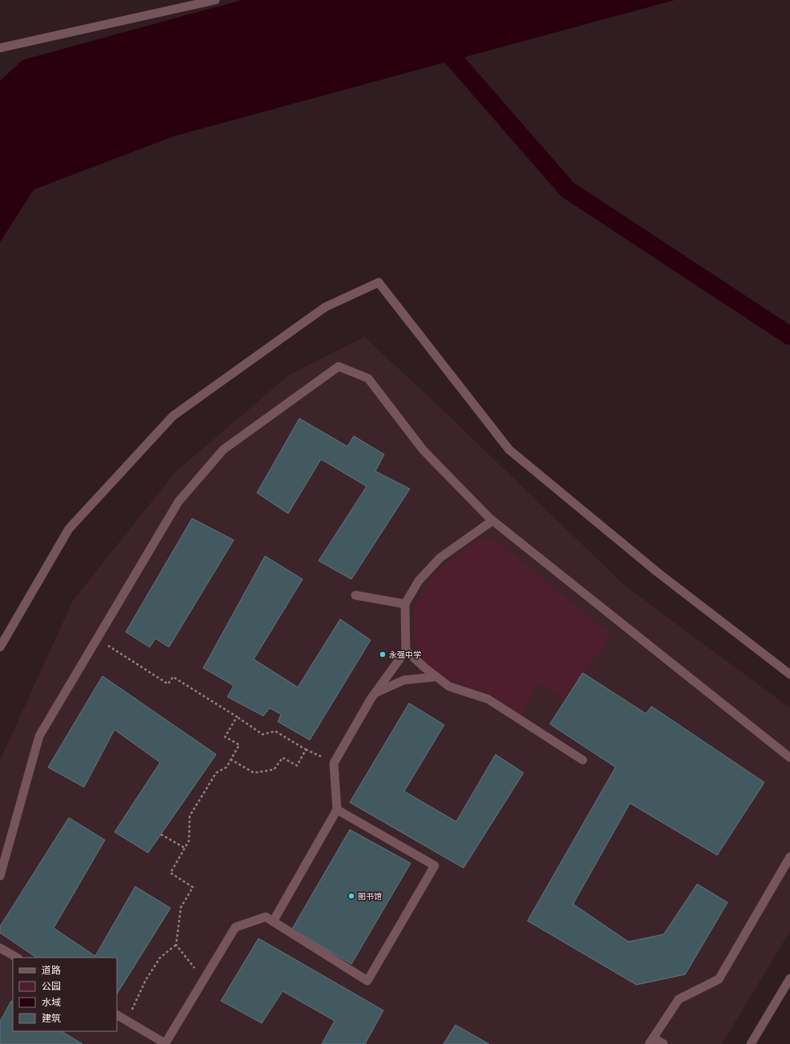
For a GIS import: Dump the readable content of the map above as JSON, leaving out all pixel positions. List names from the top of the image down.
{
  "places": ["永强中学", "图书馆"],
  "legend": [
    "道路",
    "公园",
    "水域",
    "建筑"
  ]
}
